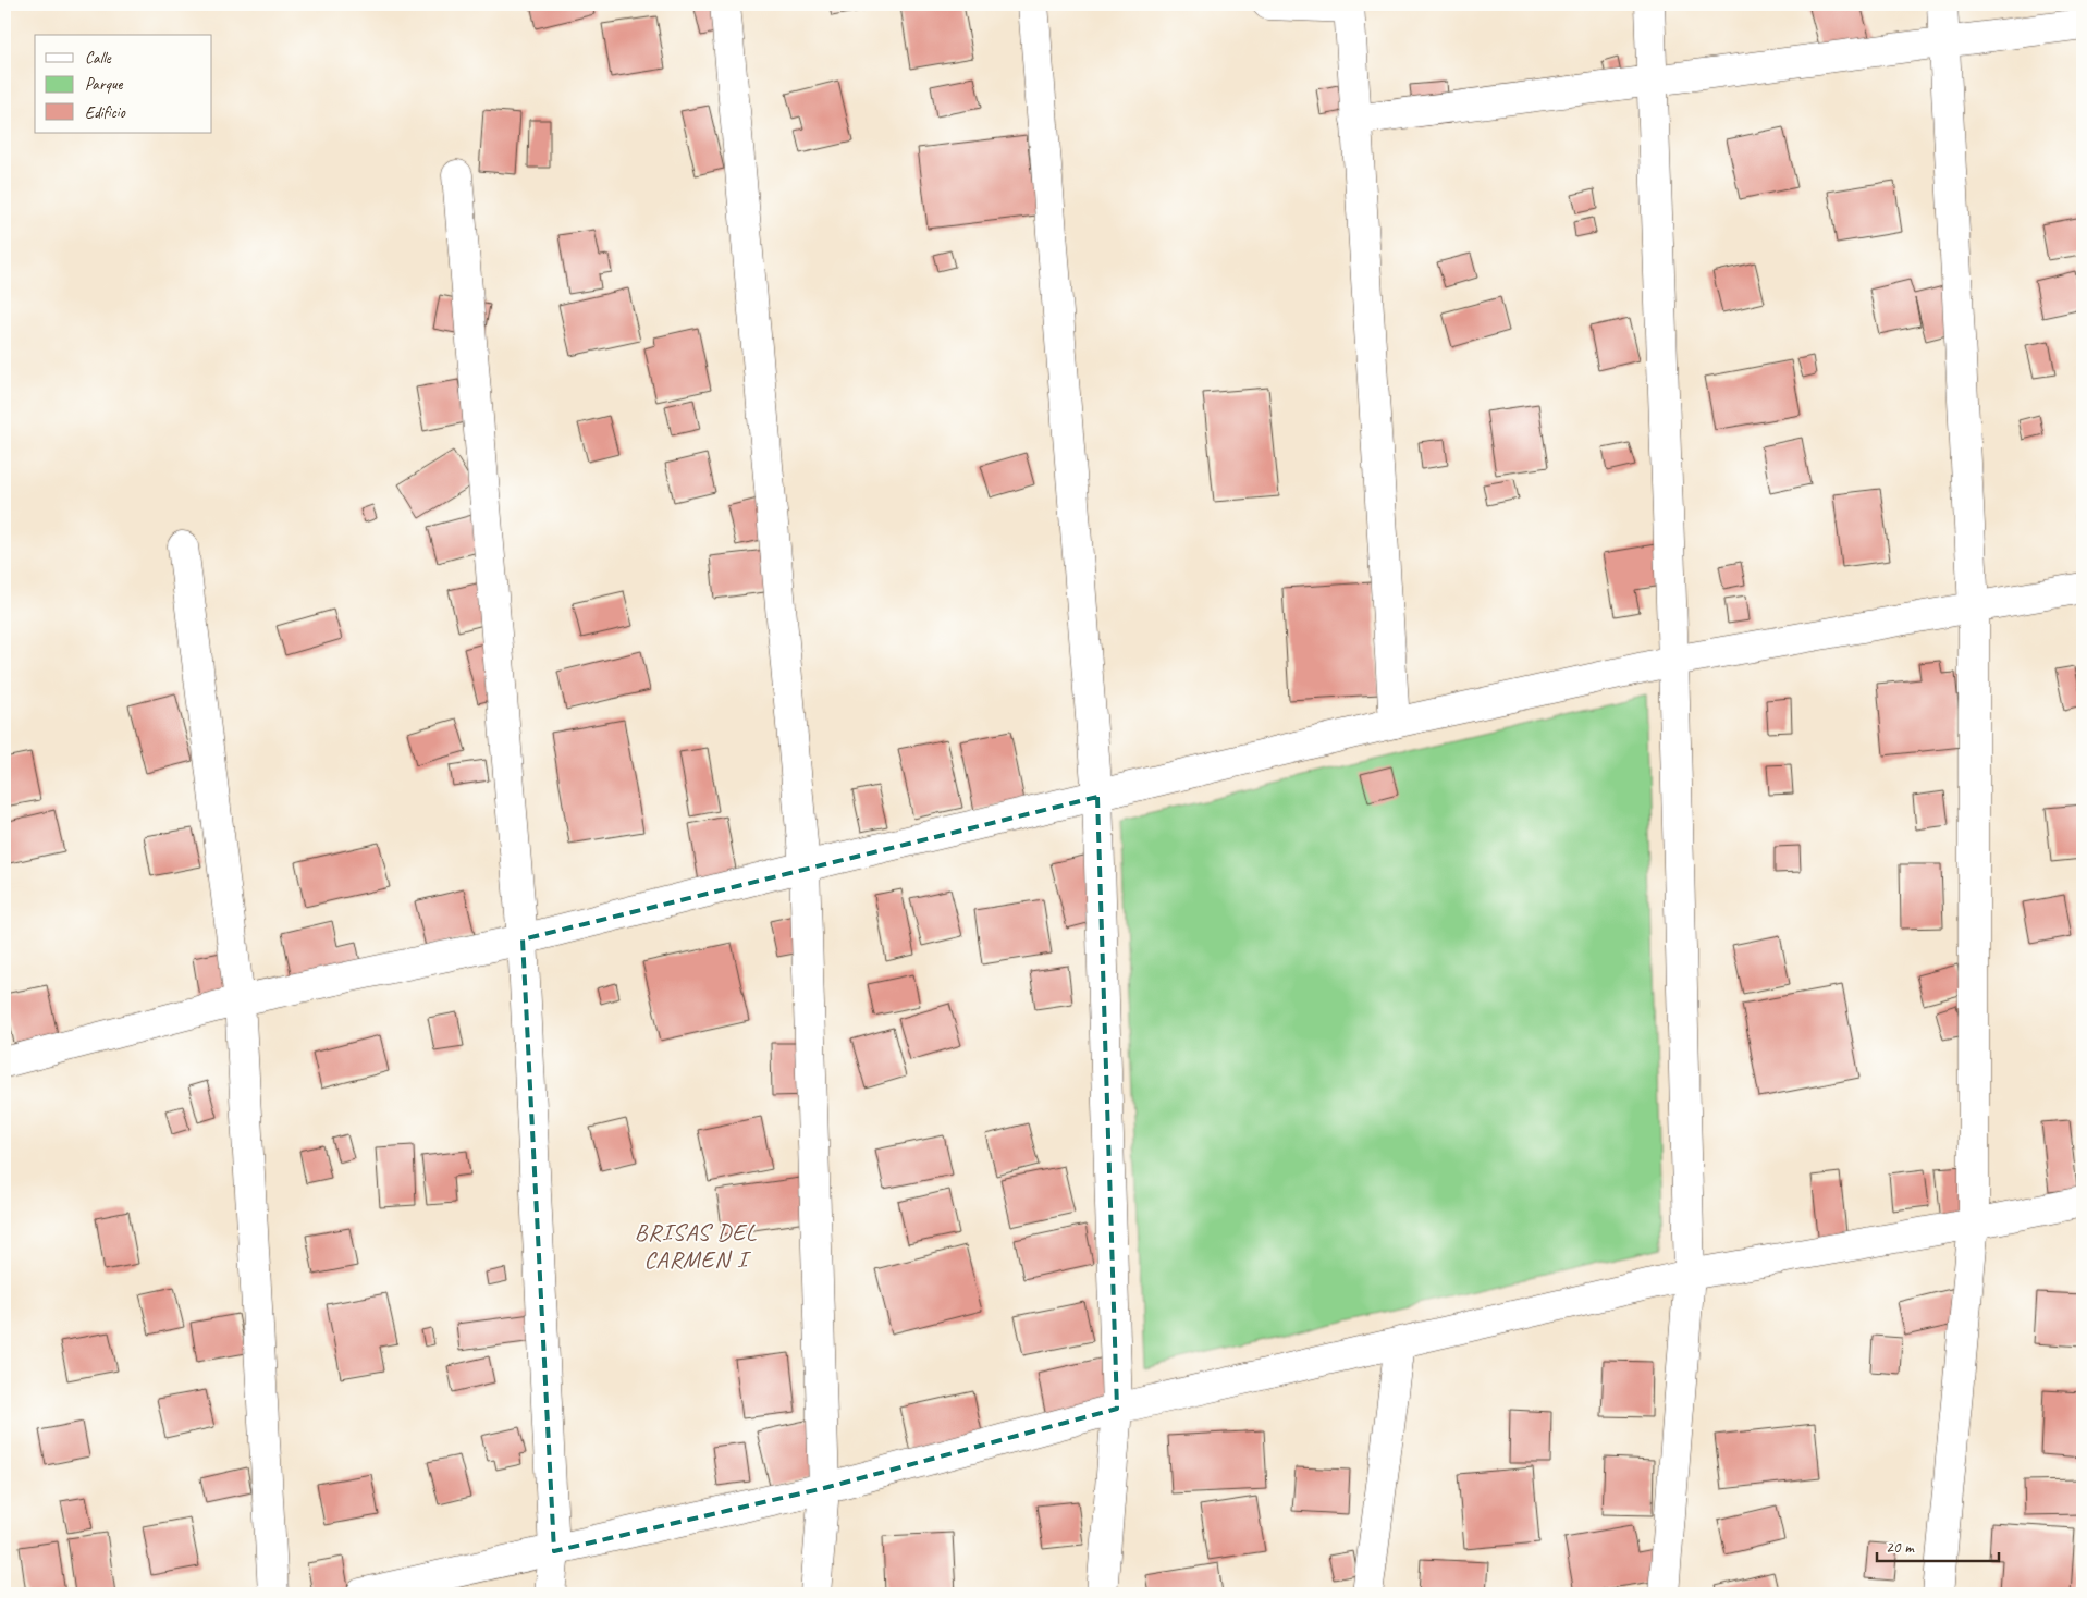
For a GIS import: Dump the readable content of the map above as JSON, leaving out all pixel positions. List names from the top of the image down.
{
  "districts": ["BRISAS DEL CARMEN I"],
  "legend": ["Calle", "Parque", "Edificio"],
  "scale_bar": "20 m"
}
